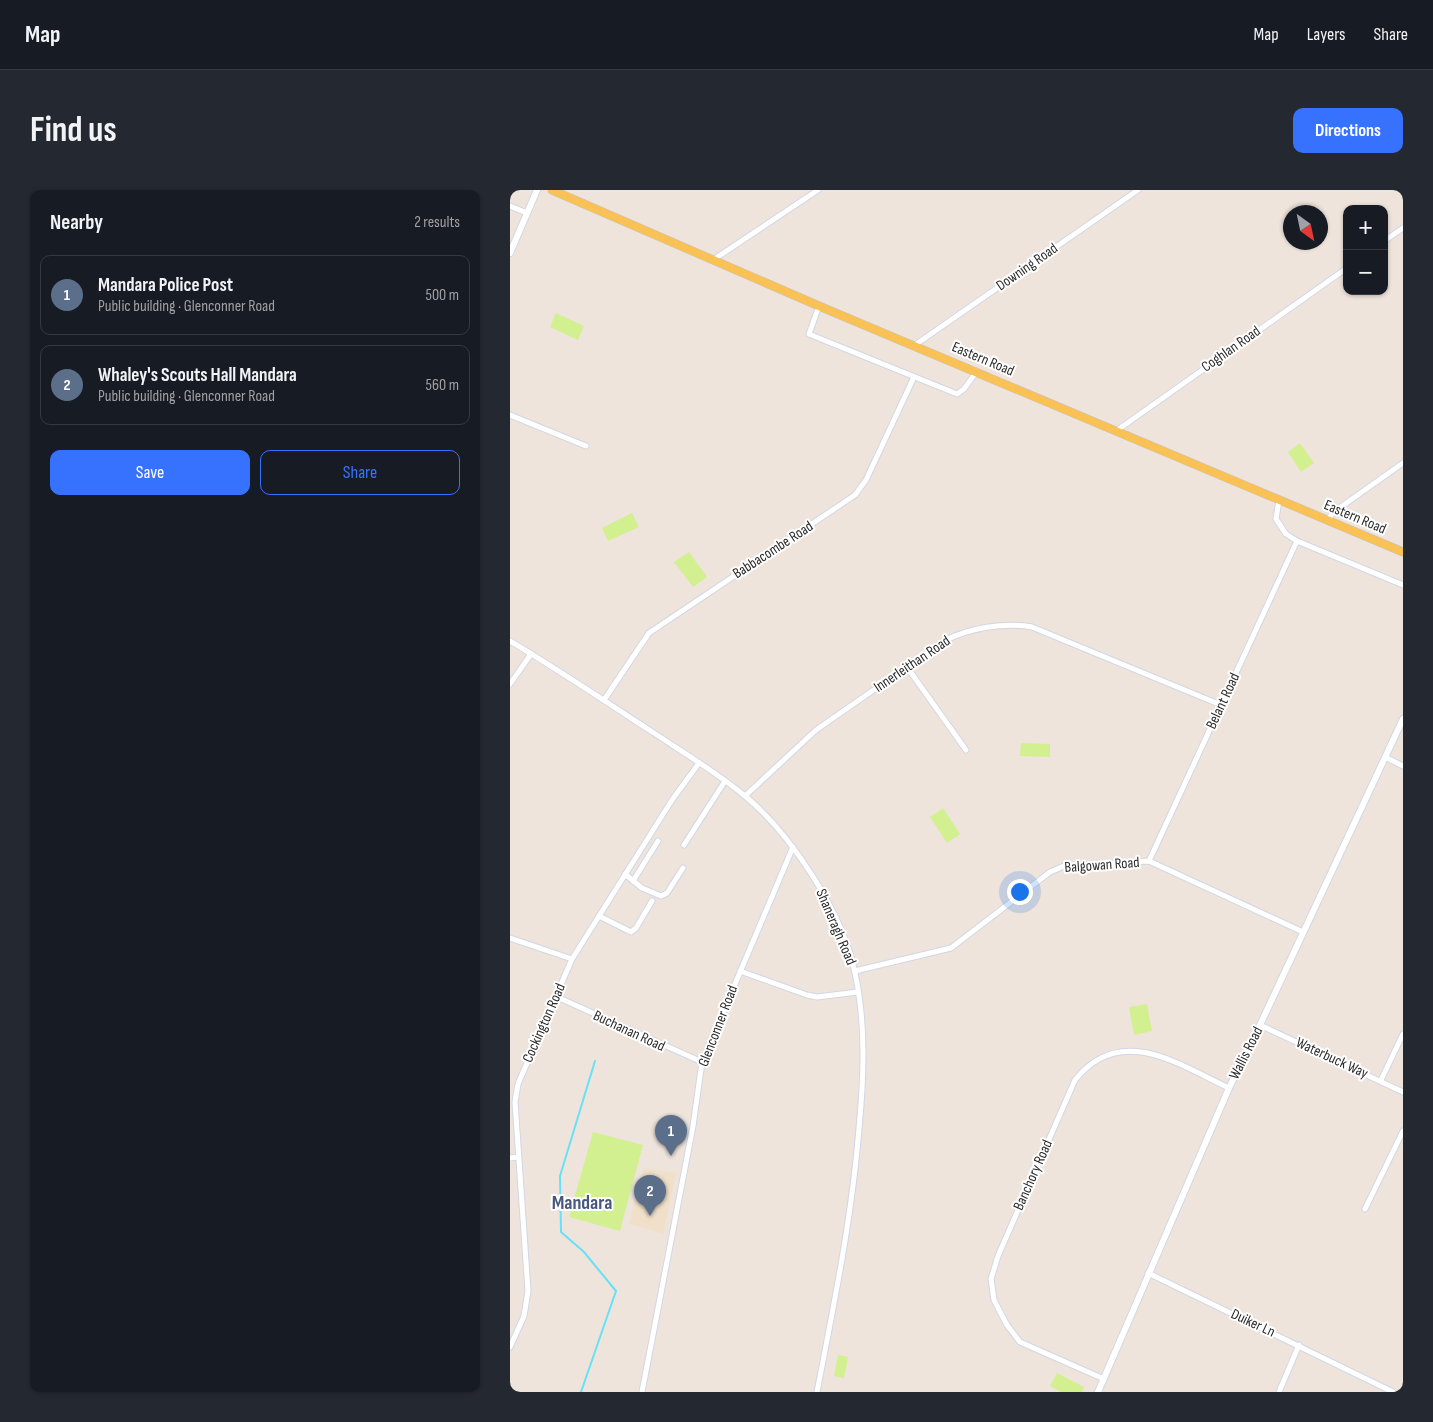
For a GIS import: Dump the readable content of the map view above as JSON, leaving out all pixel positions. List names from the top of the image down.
{
  "streets": {
    "main road": ["Eastern Road"],
    "street": [
      "Downing Road",
      "Coghlan Road",
      "Babbacombe Road",
      "Innerleithan Road",
      "Belant Road",
      "Balgowan Road",
      "Shaneragh Road",
      "Cockington Road",
      "Glenconner Road",
      "Buchanan Road",
      "Wallis Road",
      "Waterbuck Way",
      "Banchory Road",
      "Duiker Ln"
    ]
  },
  "crossings": [
    ["Downing Road", "Eastern Road"],
    ["Coghlan Road", "Eastern Road"],
    ["Babbacombe Road", "Shaneragh Road"],
    ["Innerleithan Road", "Belant Road"],
    ["Innerleithan Road", "Shaneragh Road"],
    ["Belant Road", "Balgowan Road"],
    ["Balgowan Road", "Shaneragh Road"],
    ["Balgowan Road", "Wallis Road"],
    ["Shaneragh Road", "Cockington Road"],
    ["Shaneragh Road", "Glenconner Road"],
    ["Cockington Road", "Buchanan Road"],
    ["Glenconner Road", "Buchanan Road"],
    ["Wallis Road", "Waterbuck Way"],
    ["Wallis Road", "Banchory Road"],
    ["Wallis Road", "Duiker Ln"]
  ],
  "districts": ["Mandara"],
  "north": "bottom right",
  "page": {
    "header": "Map",
    "nav": ["Map", "Layers", "Share"],
    "buttons": [
      "Directions",
      ["Save", "Share"]
    ],
    "title": "Find us",
    "heading": ["Nearby", "2 results"],
    "map_buttons": ["+", "−"],
    "list": [
      {
        "mark": "1",
        "name": "Mandara Police Post",
        "note": "Public building · Glenconner Road",
        "value": "500 m"
      },
      {
        "mark": "2",
        "name": "Whaley's Scouts Hall Mandara",
        "note": "Public building · Glenconner Road",
        "value": "560 m"
      }
    ],
    "pins": ["1", "2"]
  }
}
